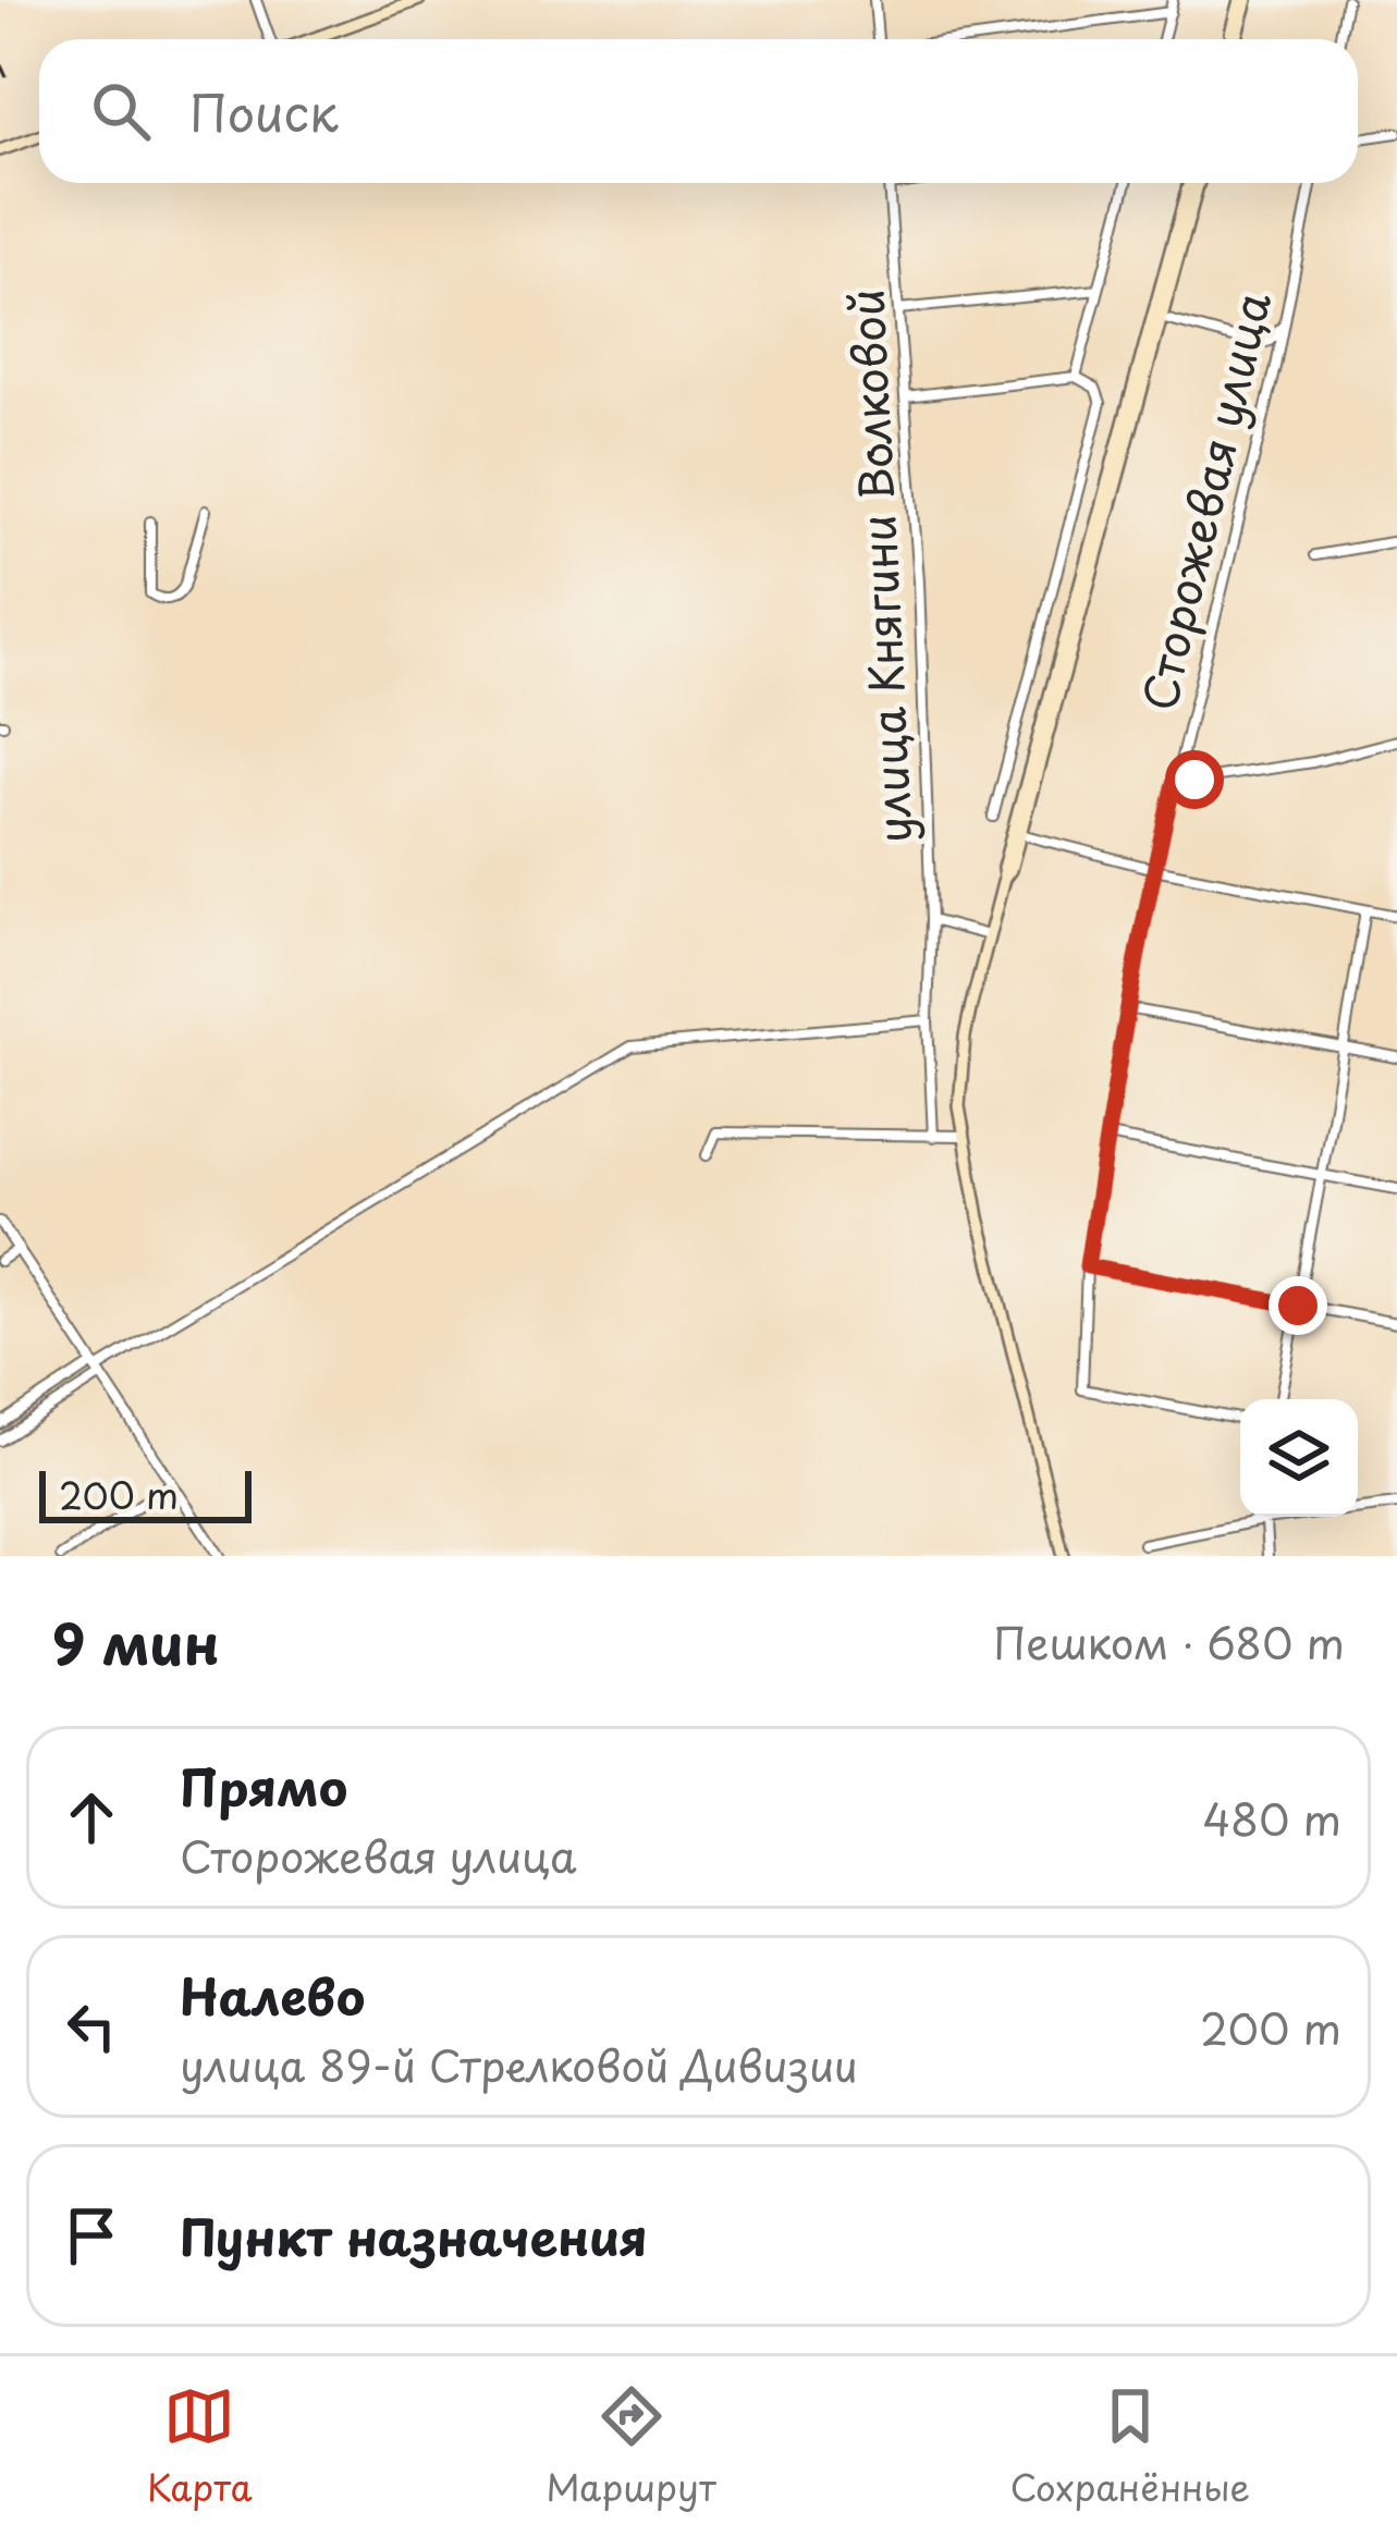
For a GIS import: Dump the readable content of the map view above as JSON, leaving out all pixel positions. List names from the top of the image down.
{
  "streets": {
    "main road": ["Сторожевая улица"],
    "street": ["улица Княгини Волковой"]
  },
  "scale_bar": "200 m",
  "page": {
    "search": "Поиск",
    "scale": "200 m",
    "heading": ["9 мин", "Пешком · 680 m"],
    "list": [
      ["Прямо", "Сторожевая улица", "480 m"],
      ["Налево", "улица 89-й Стрелковой Дивизии", "200 m"],
      "Пункт назначения"
    ],
    "nav": ["Карта", "Маршрут", "Сохранённые"]
  }
}
